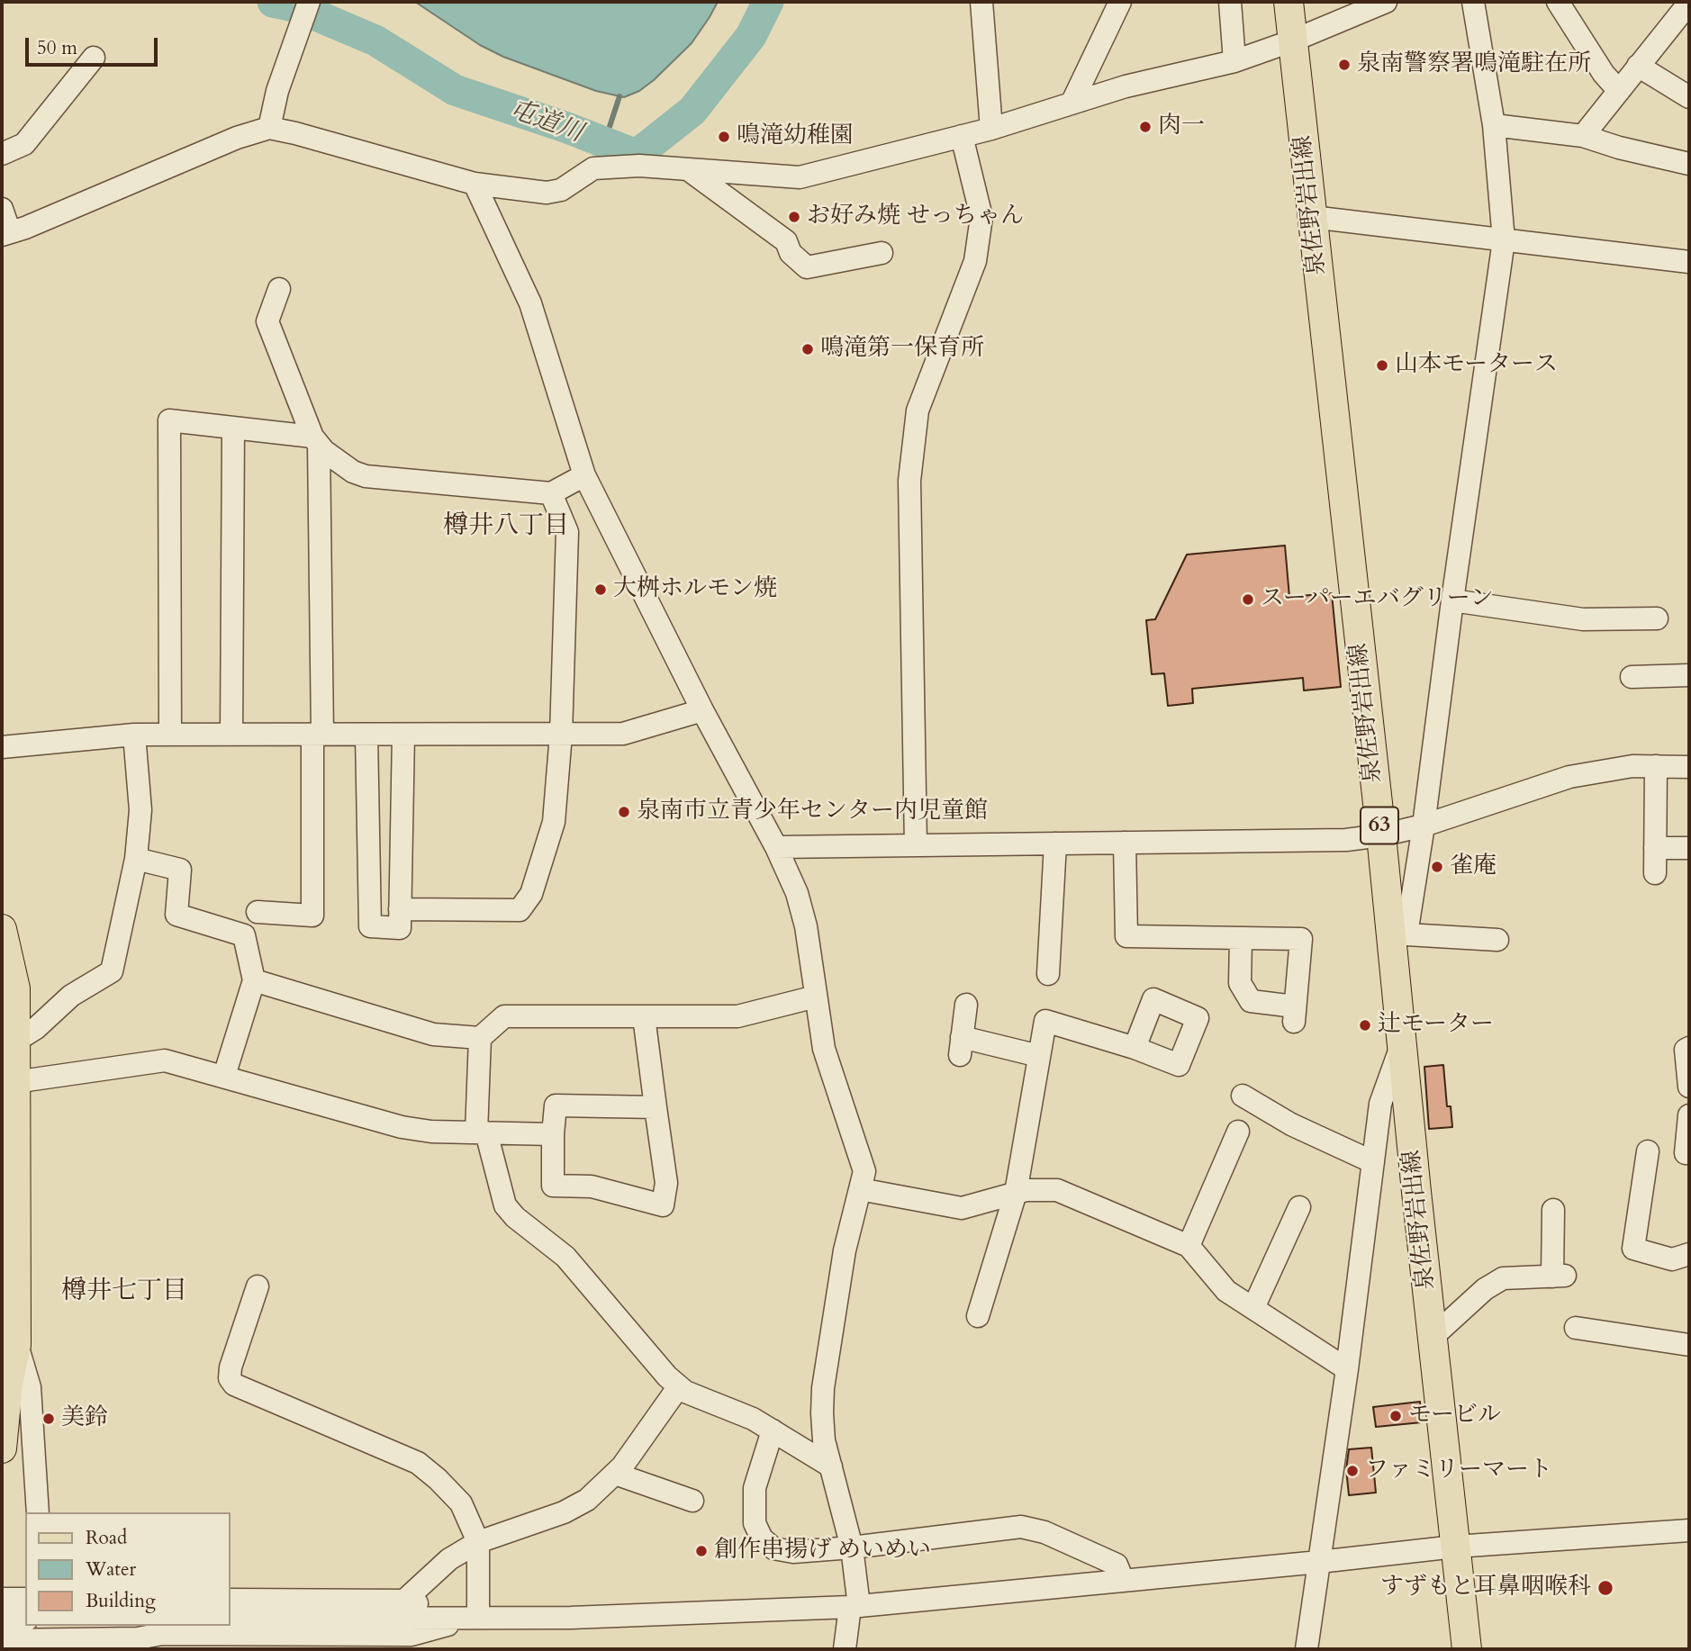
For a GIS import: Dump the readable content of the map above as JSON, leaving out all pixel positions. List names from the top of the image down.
{
  "streets": {
    "main road": ["泉佐野岩出線", "63"]
  },
  "districts": ["樽井八丁目", "樽井七丁目"],
  "water": ["屯道川"],
  "places": [
    "泉南警察署鳴滝駐在所",
    "肉一",
    "鳴滝幼稚園",
    "お好み焼 せっちゃん",
    "鳴滝第一保育所",
    "山本モータース",
    "大桝ホルモン焼",
    "スーパーエバグリーン",
    "泉南市立青少年センター内児童館",
    "雀庵",
    "辻モーター",
    "モービル",
    "美鈴",
    "ファミリーマート",
    "創作串揚げ めいめい",
    "すずもと耳鼻咽喉科"
  ],
  "legend": ["Road", "Water", "Building"],
  "scale_bar": "50 m"
}
